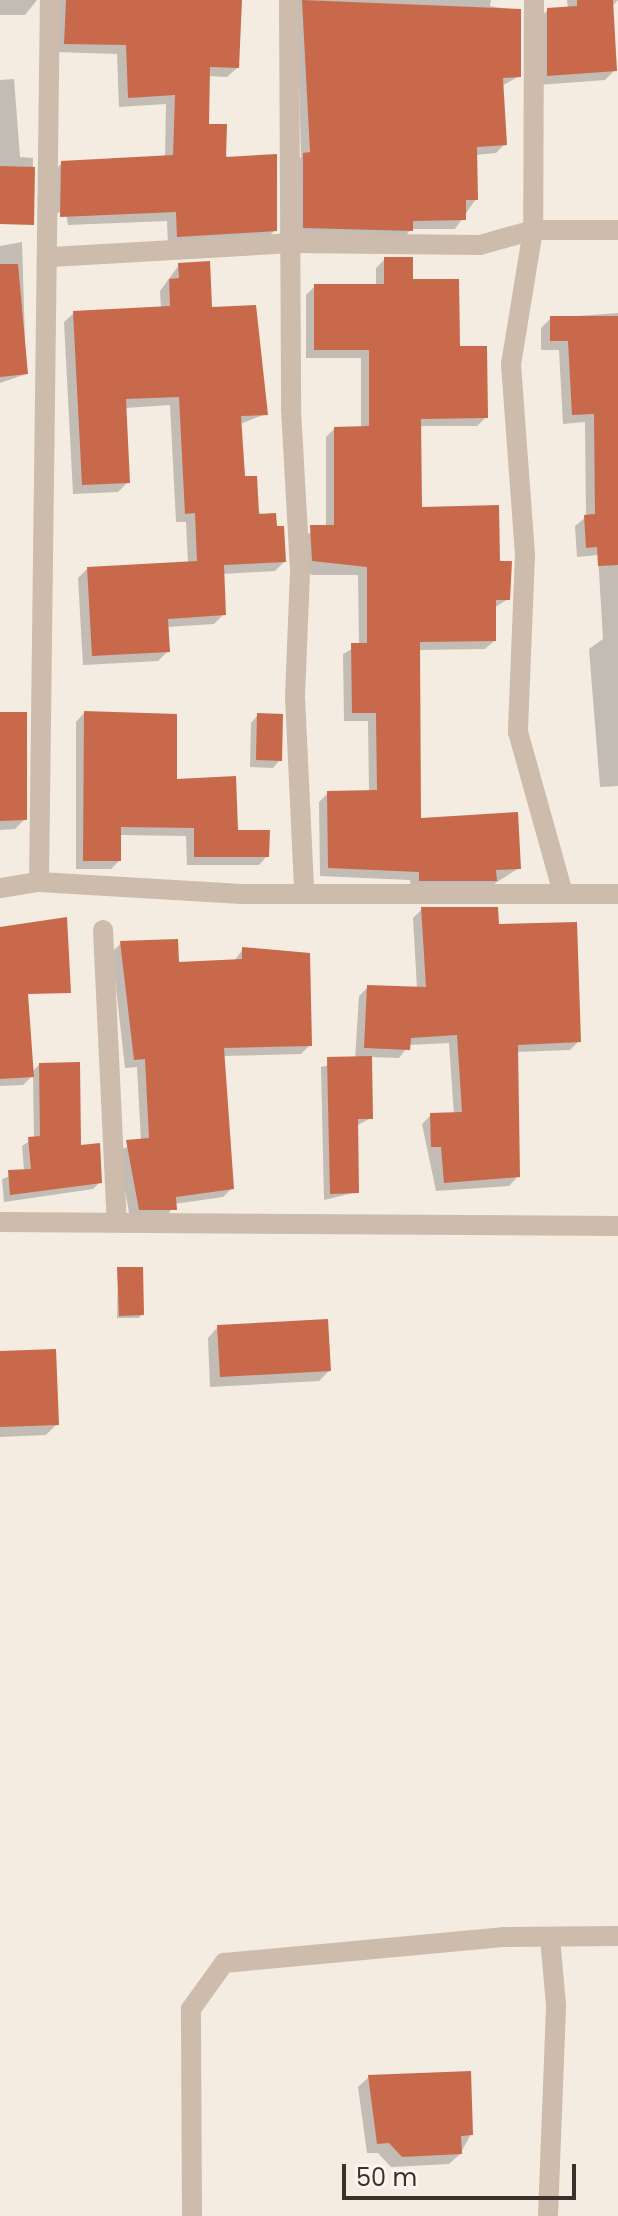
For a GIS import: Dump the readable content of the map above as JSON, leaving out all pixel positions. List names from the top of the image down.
{
  "scale_bar": "50 m"
}
